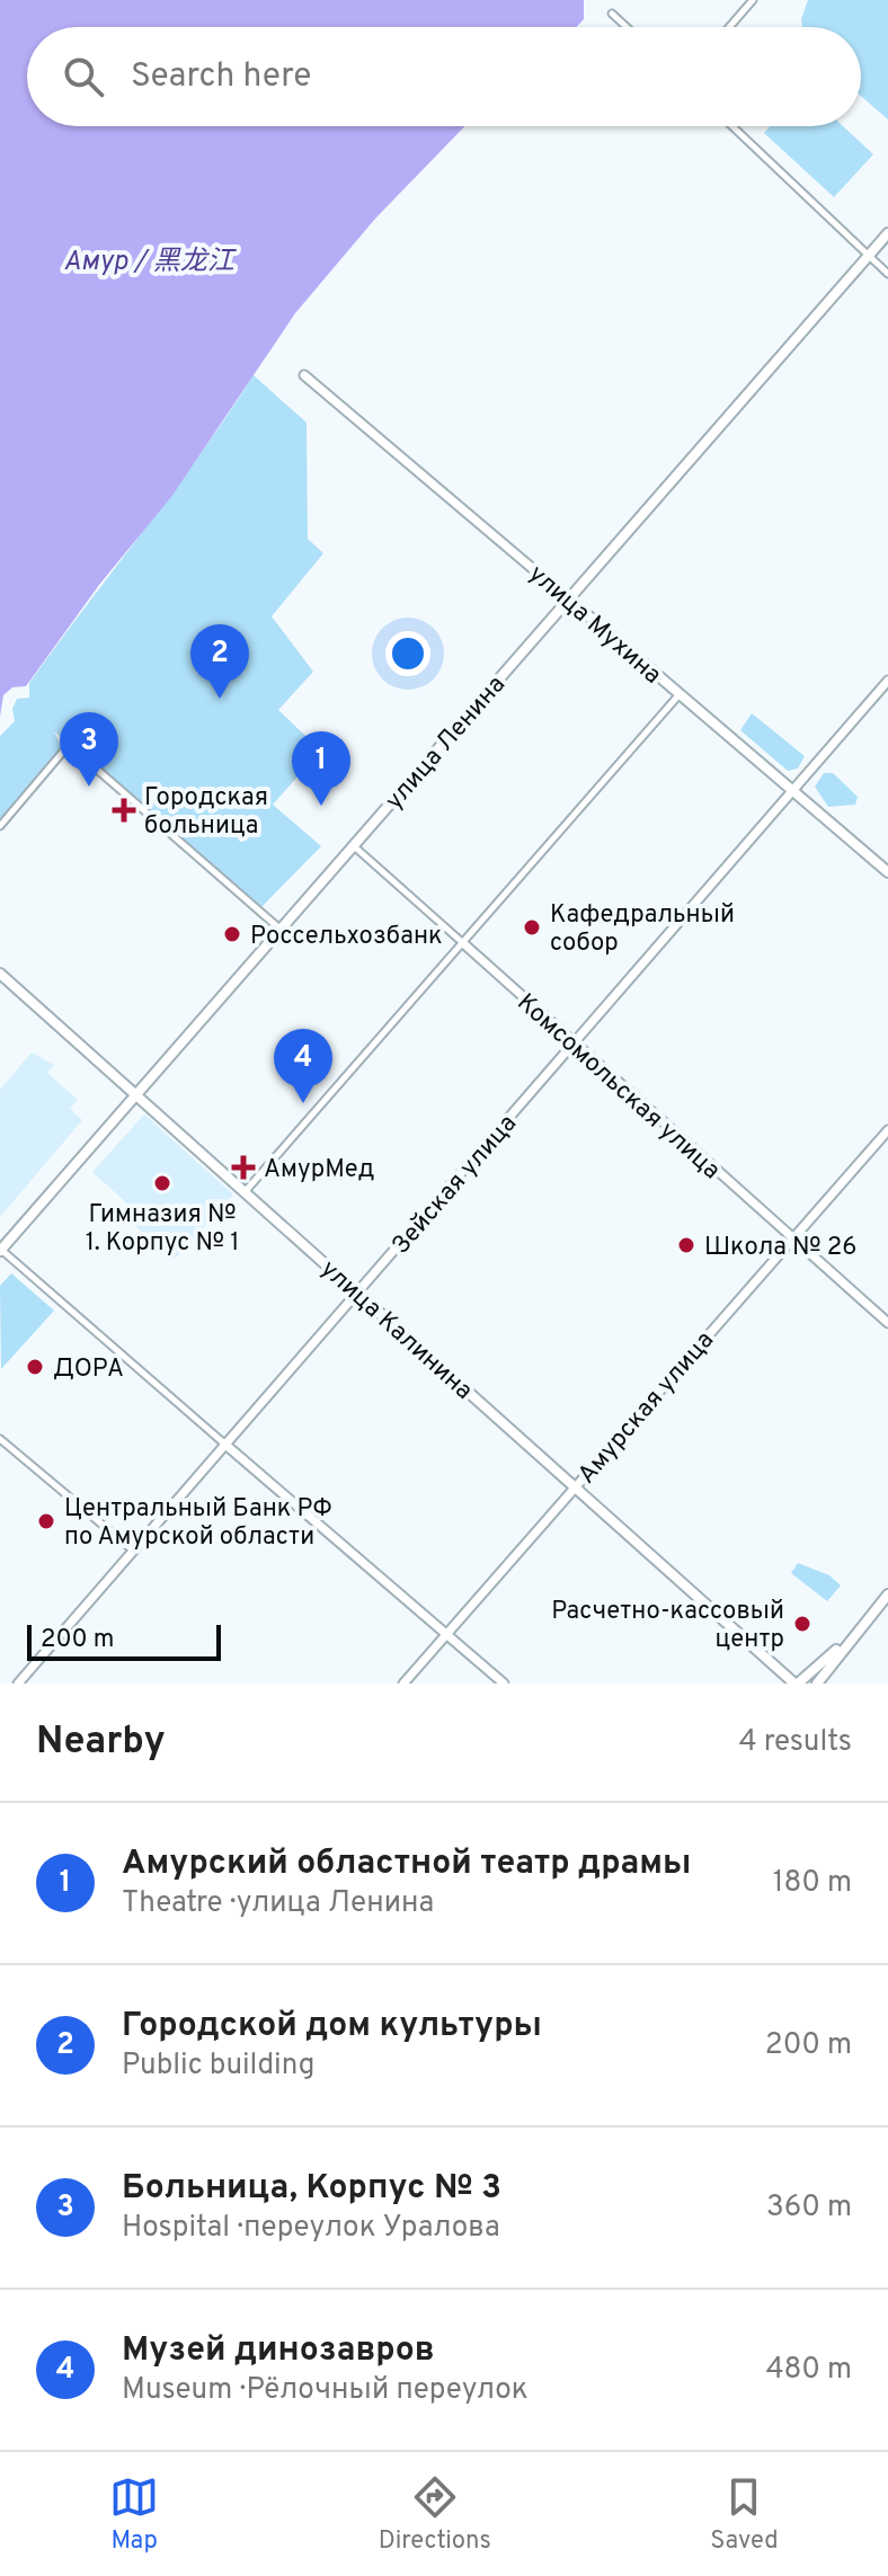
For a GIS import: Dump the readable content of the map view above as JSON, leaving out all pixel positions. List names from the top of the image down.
{
  "streets": {
    "main road": ["улица Мухина", "улица Ленина", "улица Калинина"],
    "street": ["Комсомольская улица", "Зейская улица", "Амурская улица"]
  },
  "crossings": [
    ["улица Мухина", "улица Ленина"],
    ["улица Мухина", "Зейская улица"],
    ["улица Ленина", "Комсомольская улица"],
    ["улица Ленина", "улица Калинина"],
    ["Комсомольская улица", "Зейская улица"],
    ["Комсомольская улица", "Амурская улица"],
    ["Зейская улица", "улица Калинина"],
    ["улица Калинина", "Амурская улица"]
  ],
  "water": ["Амур / 黑龙江"],
  "places": {
    "health": ["Городская больница", "АмурМед"],
    "other": [
      "Кафедральный собор",
      "Россельхозбанк",
      "Гимназия № 1. Корпус № 1",
      "Школа № 26",
      "ДОРА",
      "Центральный Банк РФ по Амурской области",
      "Расчетно-кассовый центр"
    ]
  },
  "scale_bar": "200 m",
  "page": {
    "search": "Search here",
    "pins": [
      "2",
      "3",
      "1",
      "4"
    ],
    "scale": "200 m",
    "heading": ["Nearby", "4 results"],
    "list": [
      {
        "mark": "1",
        "name": "Амурский областной театр драмы",
        "note": "Theatre · улица Ленина",
        "value": "180 m"
      },
      {
        "mark": "2",
        "name": "Городской дом культуры",
        "note": "Public building",
        "value": "200 m"
      },
      {
        "mark": "3",
        "name": "Больница, Корпус № 3",
        "note": "Hospital · переулок Уралова",
        "value": "360 m"
      },
      {
        "mark": "4",
        "name": "Музей динозавров",
        "note": "Museum · Рёлочный переулок",
        "value": "480 m"
      }
    ],
    "nav": ["Map", "Directions", "Saved"]
  }
}
